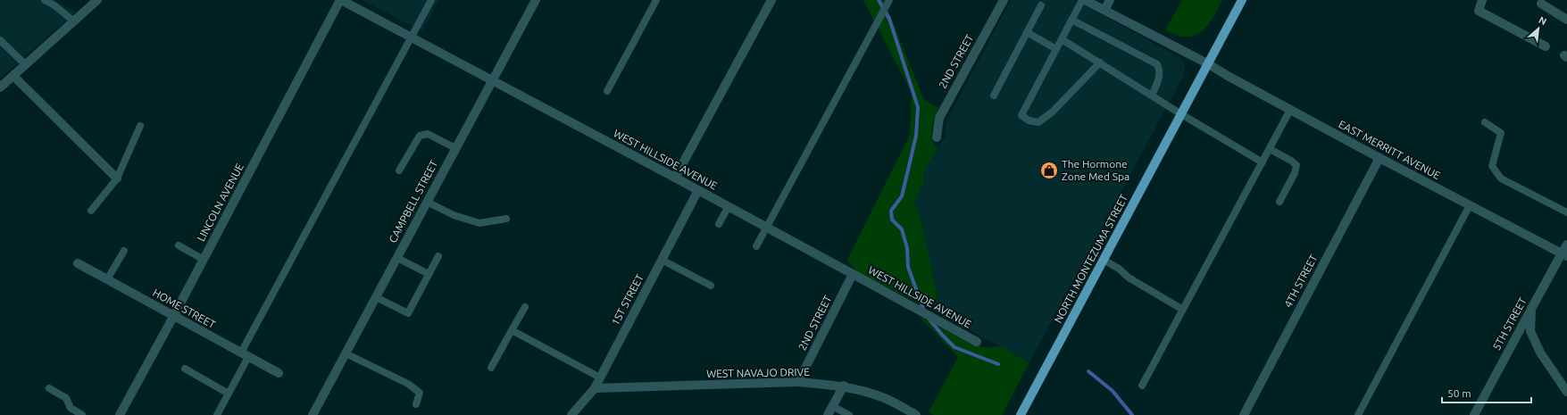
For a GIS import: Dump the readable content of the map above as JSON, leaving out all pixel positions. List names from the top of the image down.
{
  "streets": {
    "main road": ["NORTH MONTEZUMA STREET"],
    "street": [
      "2ND STREET",
      "EAST MERRITT AVENUE",
      "WEST HILLSIDE AVENUE",
      "CAMPBELL STREET",
      "LINCOLN AVENUE",
      "4TH STREET",
      "1ST STREET",
      "HOME STREET",
      "5TH STREET",
      "WEST NAVAJO DRIVE"
    ]
  },
  "crossings": [
    ["2ND STREET", "WEST HILLSIDE AVENUE"],
    ["2ND STREET", "WEST NAVAJO DRIVE"],
    ["EAST MERRITT AVENUE", "NORTH MONTEZUMA STREET"],
    ["EAST MERRITT AVENUE", "4TH STREET"],
    ["EAST MERRITT AVENUE", "5TH STREET"],
    ["WEST HILLSIDE AVENUE", "CAMPBELL STREET"],
    ["WEST HILLSIDE AVENUE", "LINCOLN AVENUE"],
    ["WEST HILLSIDE AVENUE", "1ST STREET"],
    ["LINCOLN AVENUE", "HOME STREET"],
    ["1ST STREET", "WEST NAVAJO DRIVE"]
  ],
  "places": {
    "shop": ["The Hormone Zone Med Spa"]
  },
  "scale_bar": "50 m",
  "north": "top right"
}
